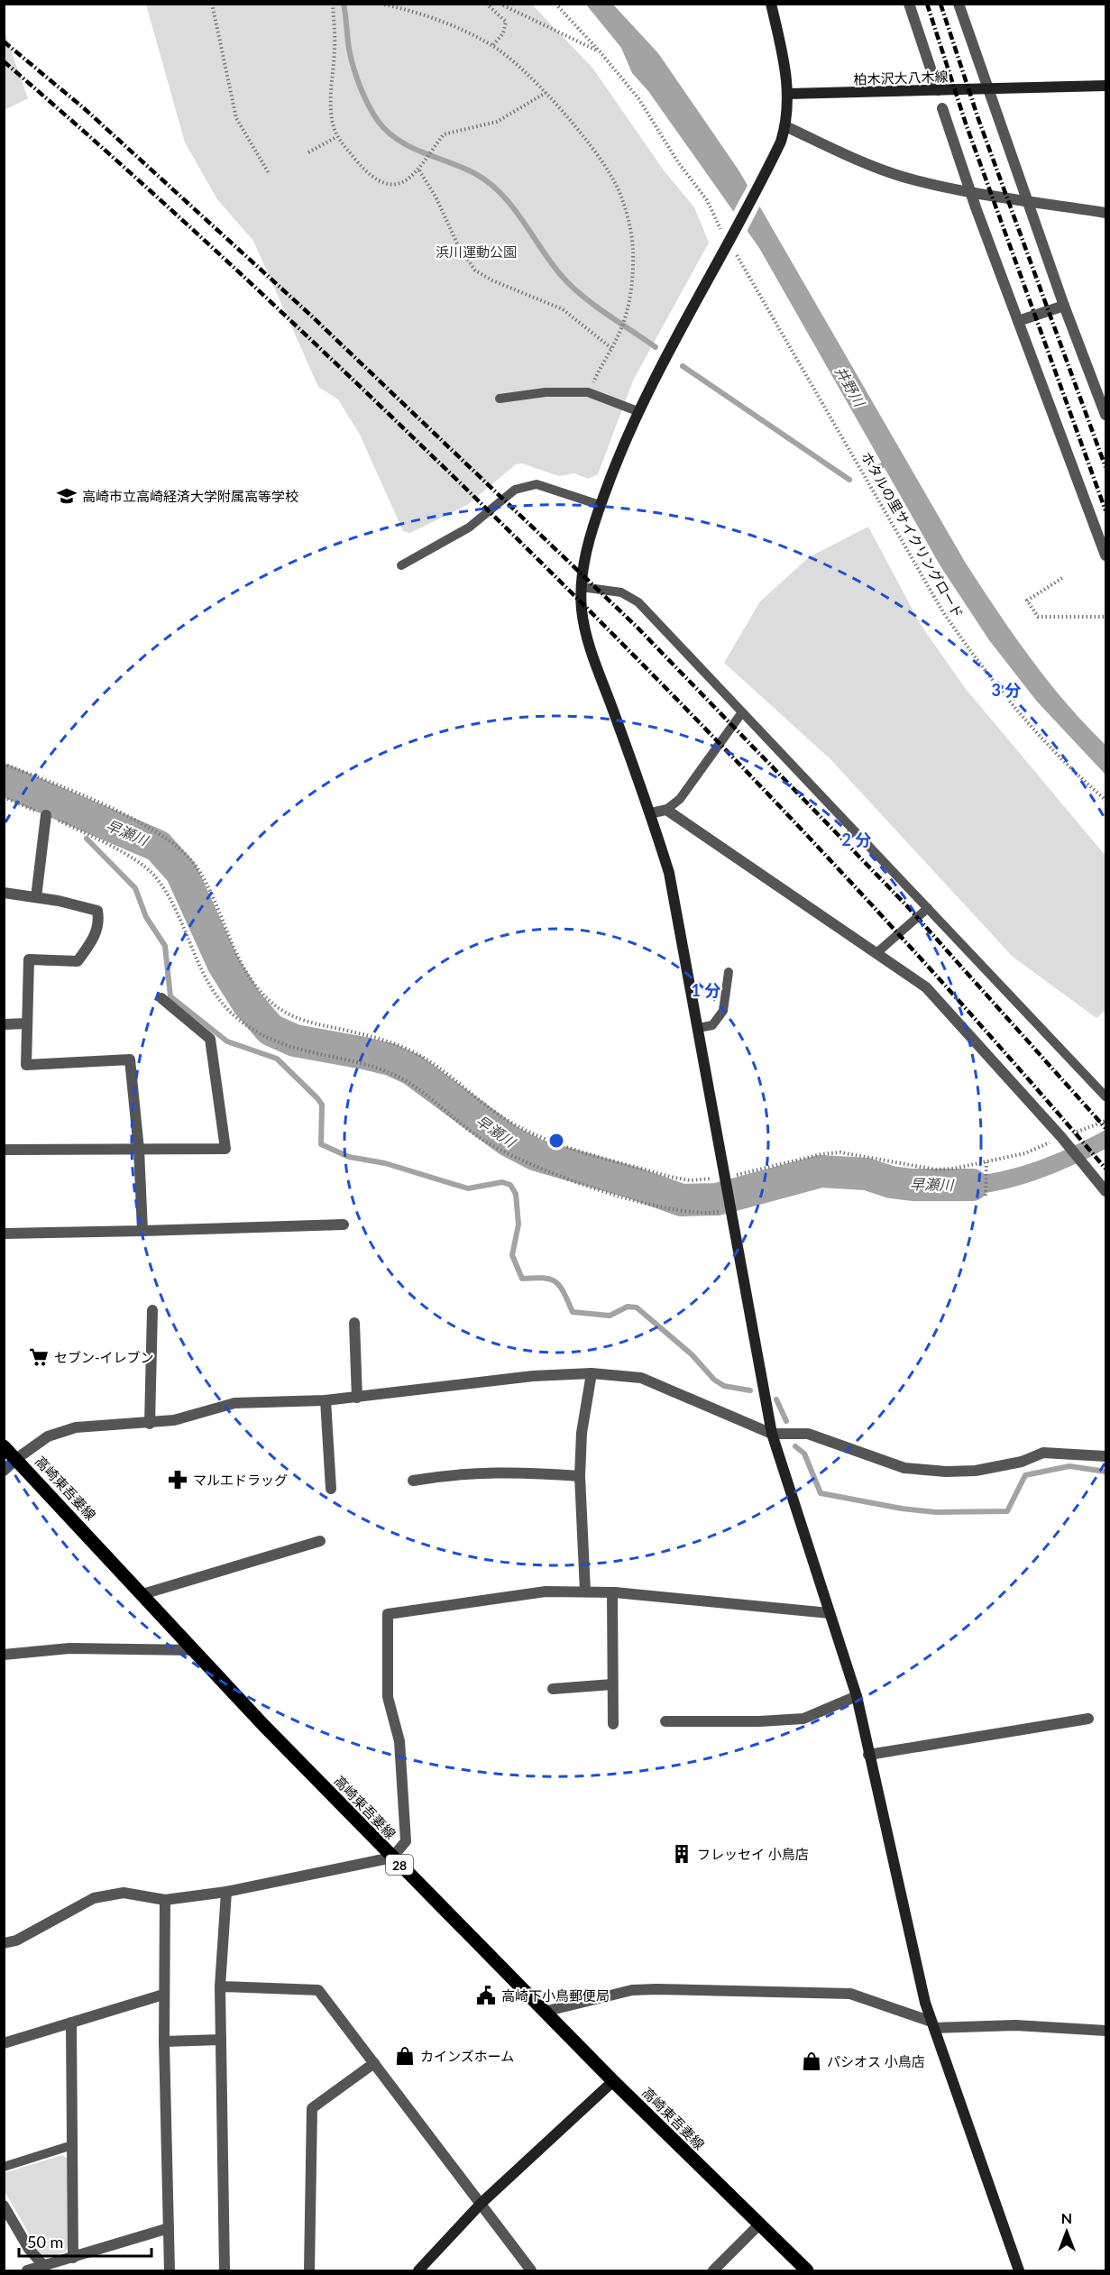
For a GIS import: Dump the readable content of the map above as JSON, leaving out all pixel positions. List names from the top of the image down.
{
  "streets": {
    "main road": ["高崎東吾妻線", "28"],
    "street": ["柏木沢大八木線"],
    "path": ["ホタルの里サイクリングロード"]
  },
  "water": ["井野川", "早瀬川"],
  "parks": ["浜川運動公園"],
  "places": {
    "school or university": ["高崎市立高崎経済大学附属高等学校"],
    "supermarket": ["セブン-イレブン"],
    "pharmacy": ["マルエドラッグ"],
    "building": ["フレッセイ 小鳥店"],
    "public building": ["高崎下小鳥郵便局"],
    "shop": ["カインズホーム", "パシオス 小鳥店"]
  },
  "scale_bar": "50 m",
  "north": "top",
  "rings": ["3 分", "2 分", "1 分"]
}
